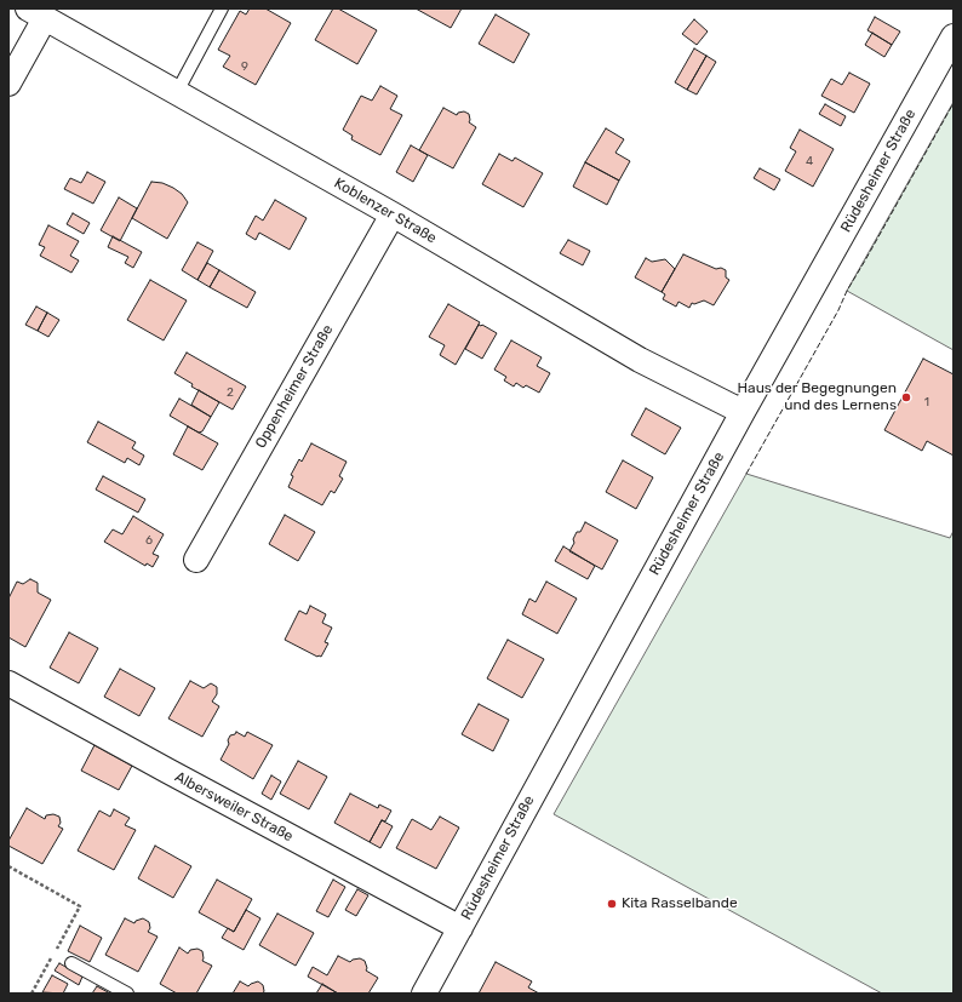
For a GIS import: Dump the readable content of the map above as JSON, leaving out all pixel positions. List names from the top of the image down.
{
  "streets": {
    "street": [
      "Rüdesheimer Straße",
      "Koblenzer Straße",
      "Oppenheimer Straße",
      "Albersweiler Straße"
    ]
  },
  "crossings": [
    ["Rüdesheimer Straße", "Koblenzer Straße"],
    ["Rüdesheimer Straße", "Albersweiler Straße"],
    ["Koblenzer Straße", "Oppenheimer Straße"]
  ],
  "places": ["Haus der Begegnungen und des Lernens", "Kita Rasselbande"],
  "house_numbers": [
    "9",
    "4",
    "2",
    "1",
    "6"
  ]
}
